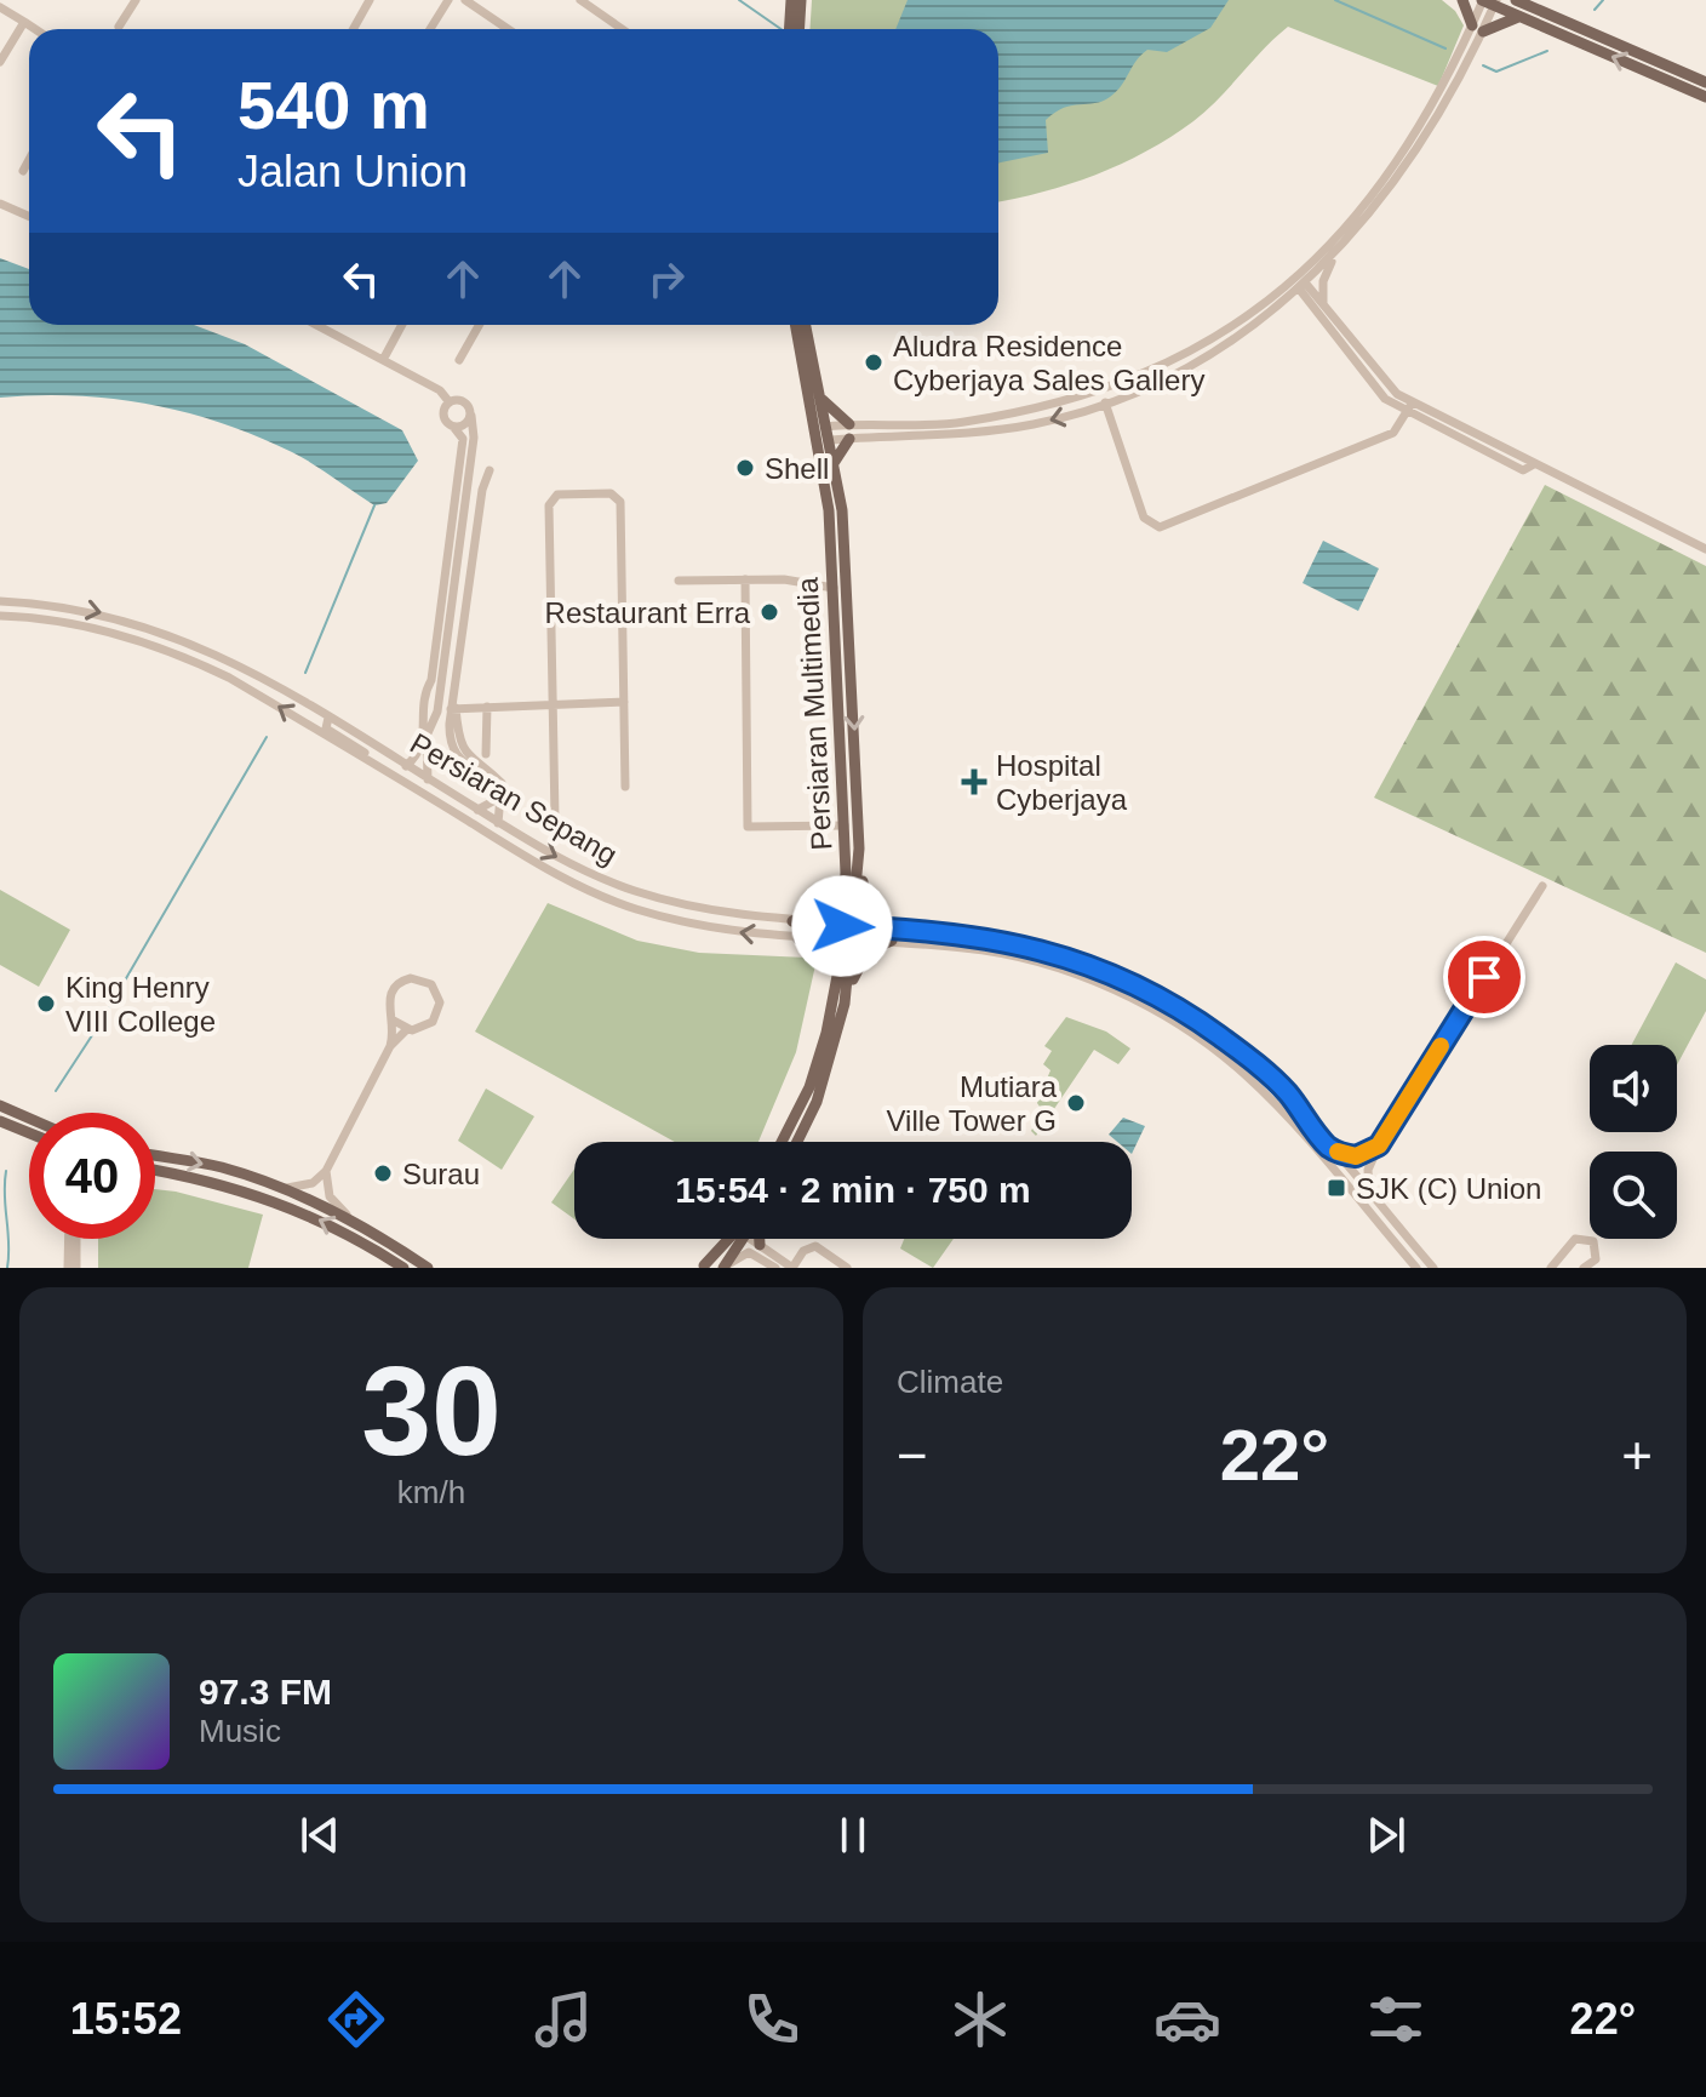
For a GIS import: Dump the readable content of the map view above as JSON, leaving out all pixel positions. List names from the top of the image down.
{
  "streets": {
    "main road": ["Persiaran Multimedia"],
    "street": ["Persiaran Sepang"]
  },
  "crossings": [
    ["Persiaran Multimedia", "Persiaran Sepang"]
  ],
  "places": {
    "other": [
      "Aludra Residence Cyberjaya Sales Gallery",
      "Shell",
      "Restaurant Erra",
      "King Henry VIII College",
      "Mutiara Ville Tower G",
      "Surau"
    ],
    "health": ["Hospital Cyberjaya"],
    "transit": ["SJK (C) Union"]
  },
  "page": {
    "turn": ["540 m", "Jalan Union"],
    "limit": "40",
    "trip": "15:54 · 2 min · 750 m",
    "tile": [
      ["30", "km/h"],
      "Climate"
    ],
    "heat": ["−", "22°", "+"],
    "song": ["97.3 FM", "Music"],
    "tabs": ["15:52", "22°"]
  }
}
